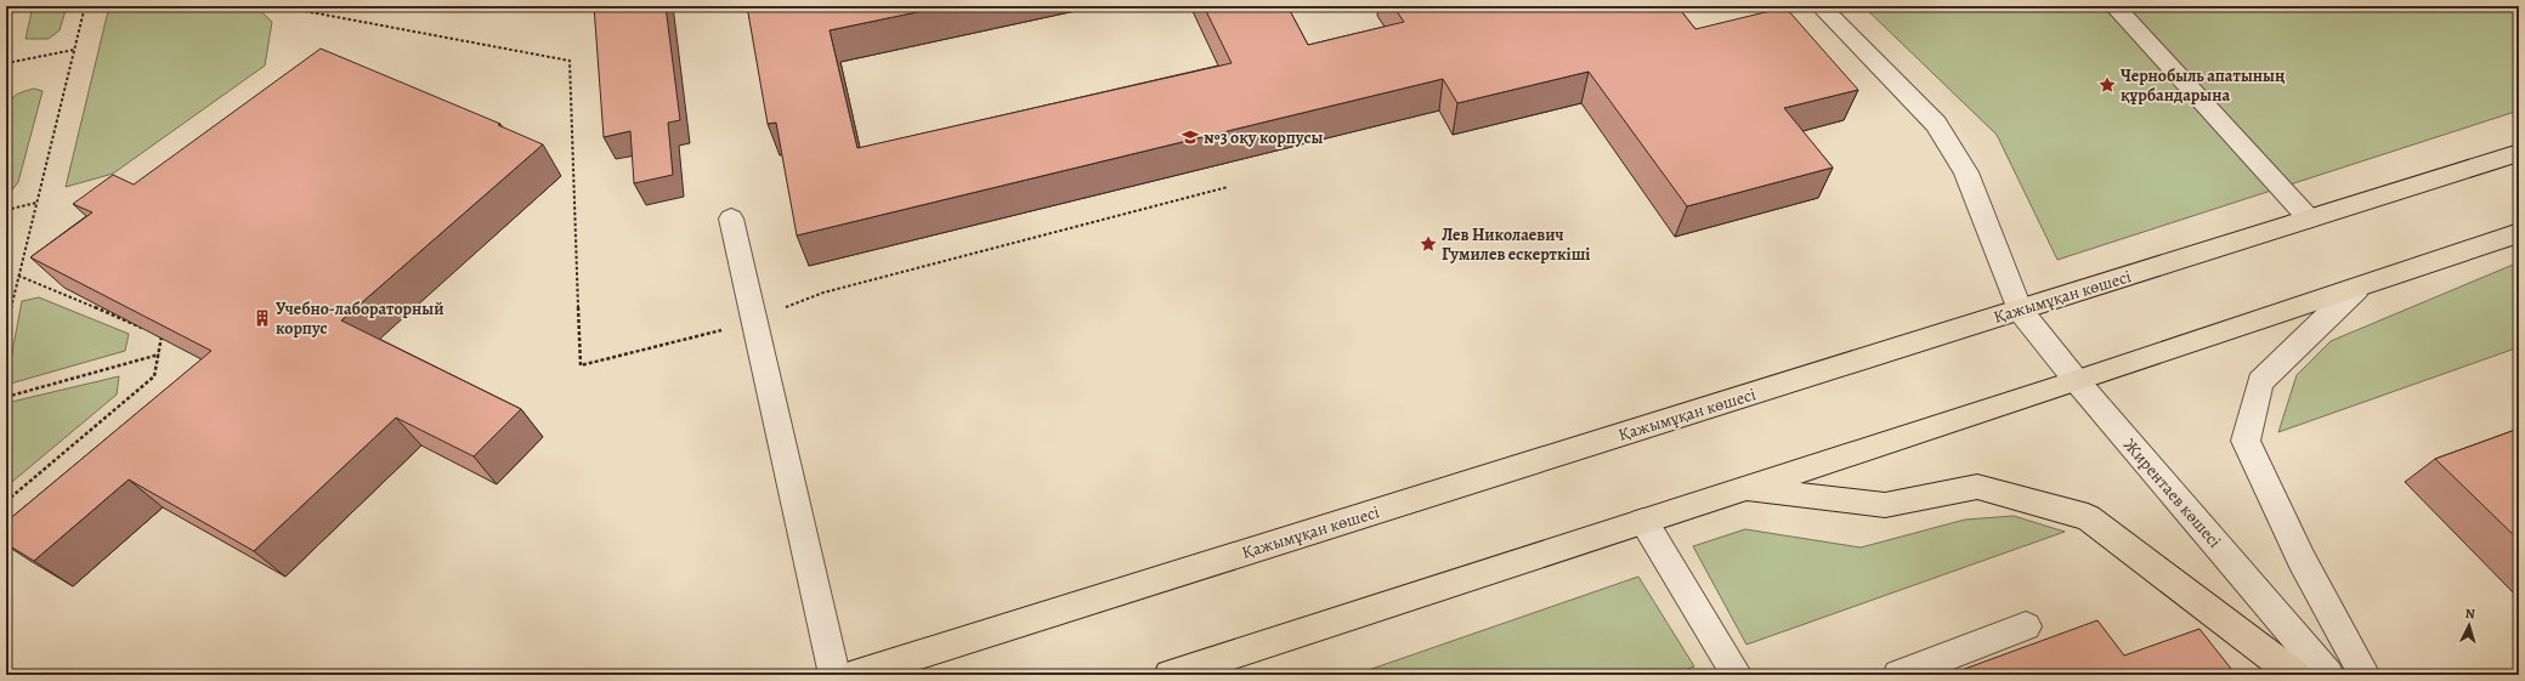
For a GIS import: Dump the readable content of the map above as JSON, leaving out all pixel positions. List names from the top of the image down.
{
  "streets": {
    "main road": ["Қажымұқан көшесі"],
    "street": ["Жирентаев көшесі"]
  },
  "crossings": [
    ["Қажымұқан көшесі", "Жирентаев көшесі"]
  ],
  "places": {
    "place": ["Чернобыль апатының құрбандарына", "Лев Николаевич Гумилев ескерткіші"],
    "school or university": ["№3 оқу корпусы"],
    "building": ["Учебно-лабораторный корпус"]
  },
  "north": "top"
}
